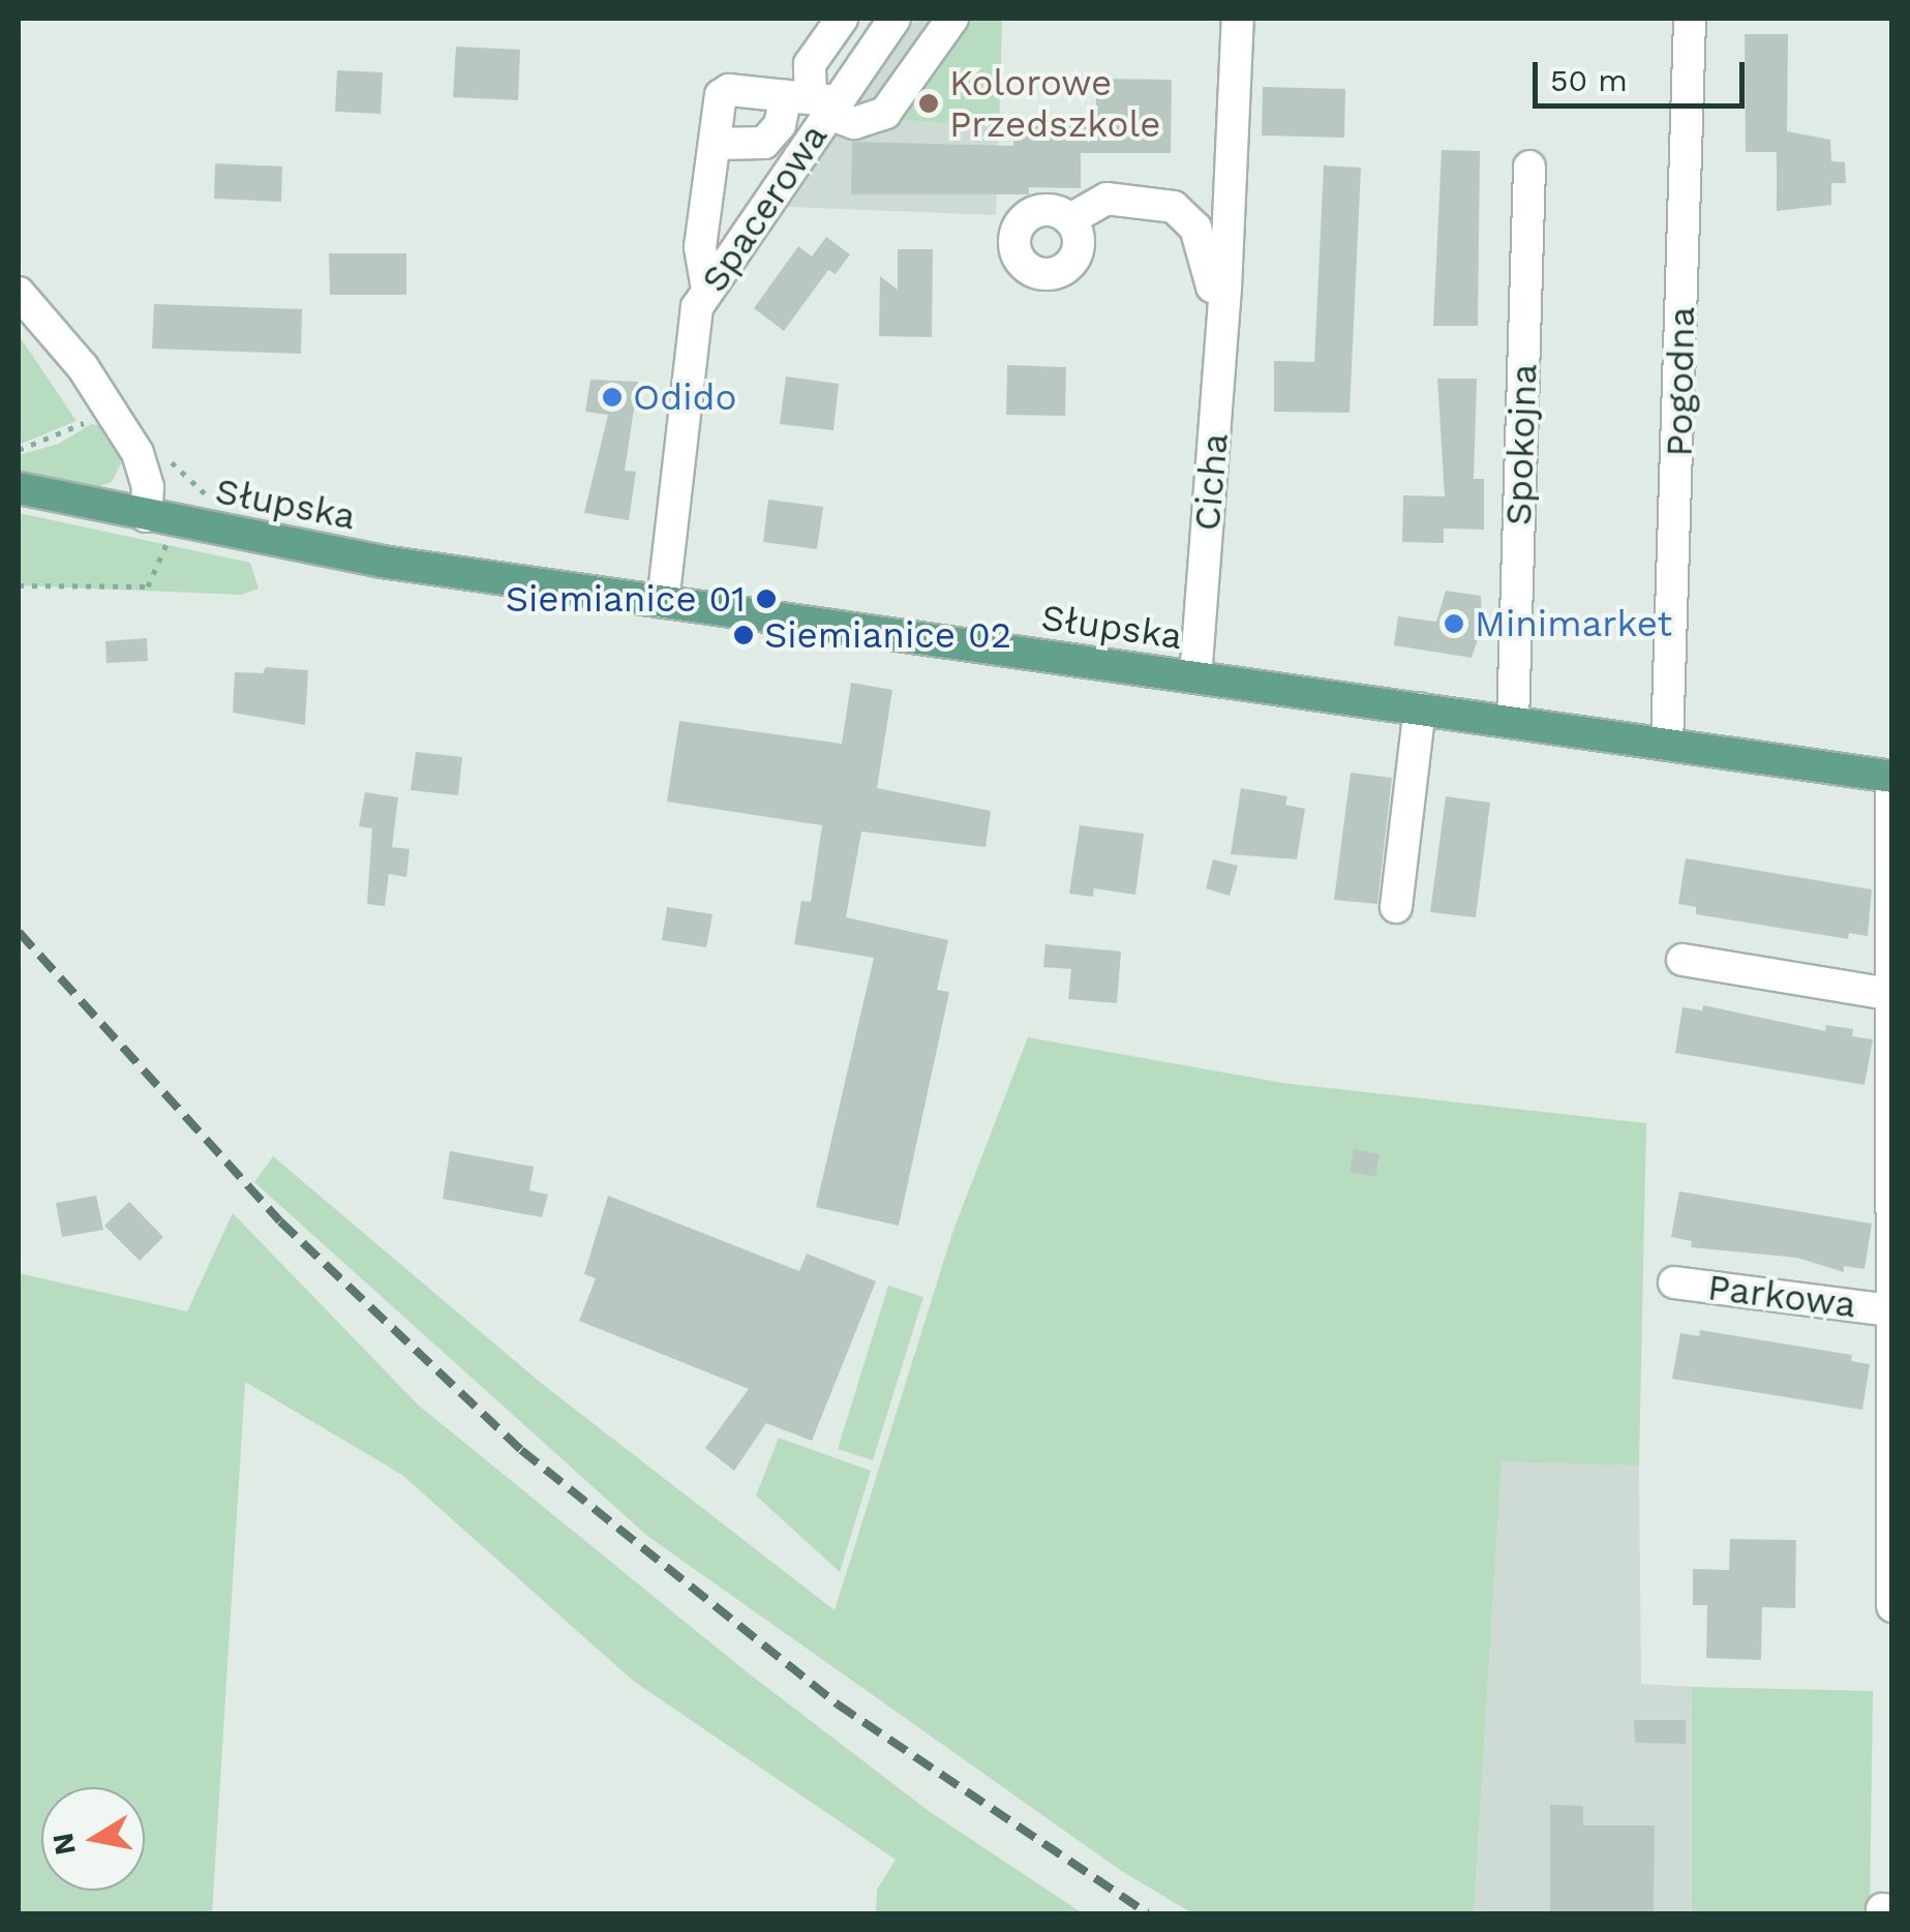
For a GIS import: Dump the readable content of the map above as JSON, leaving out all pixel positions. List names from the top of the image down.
{
  "streets": {
    "main road": ["Słupska"],
    "street": [
      "Spacerowa",
      "Pogodna",
      "Spokojna",
      "Cicha",
      "Parkowa"
    ]
  },
  "crossings": [
    ["Spacerowa", "Słupska"],
    ["Pogodna", "Słupska"],
    ["Spokojna", "Słupska"],
    ["Cicha", "Słupska"],
    ["Słupska", "Parkowa"]
  ],
  "places": [
    "Kolorowe Przedszkole",
    "Odido",
    "Siemianice 01",
    "Minimarket",
    "Siemianice 02"
  ],
  "scale_bar": "50 m",
  "north": "left"
}
